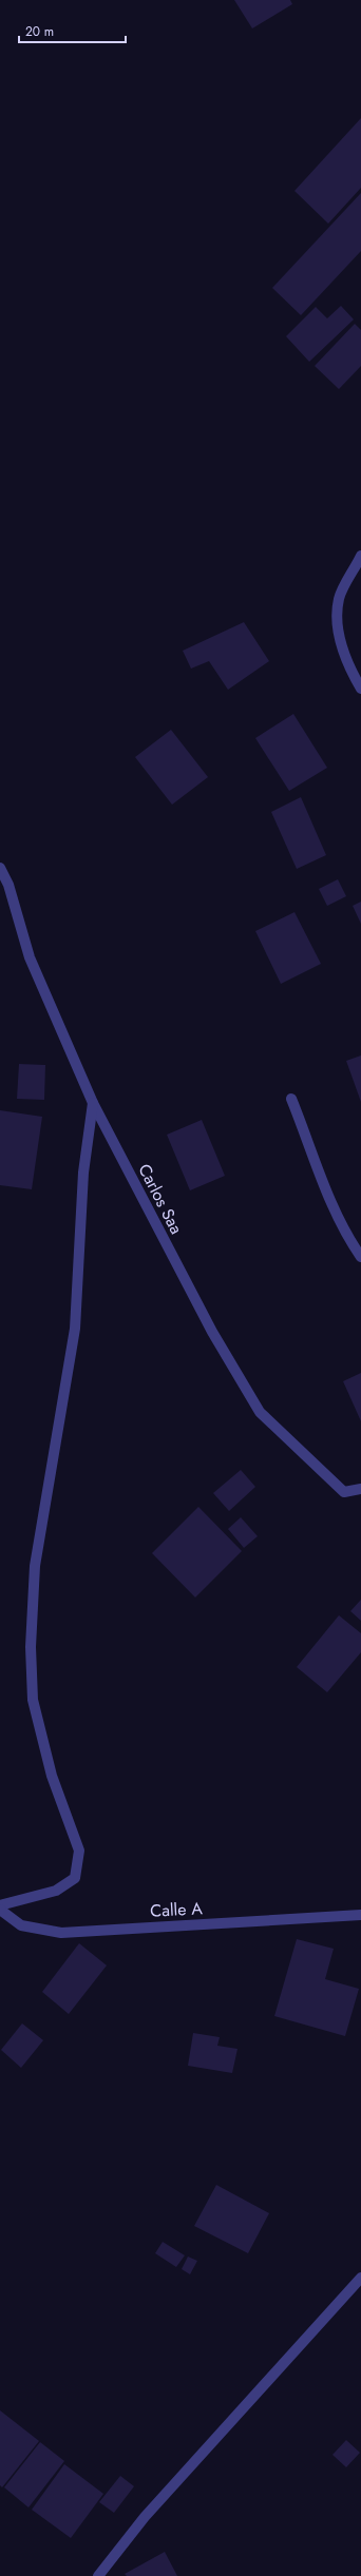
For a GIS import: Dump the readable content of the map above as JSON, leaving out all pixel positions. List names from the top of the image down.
{
  "streets": {
    "street": ["Carlos Saa", "Calle A"]
  },
  "scale_bar": "20 m"
}
